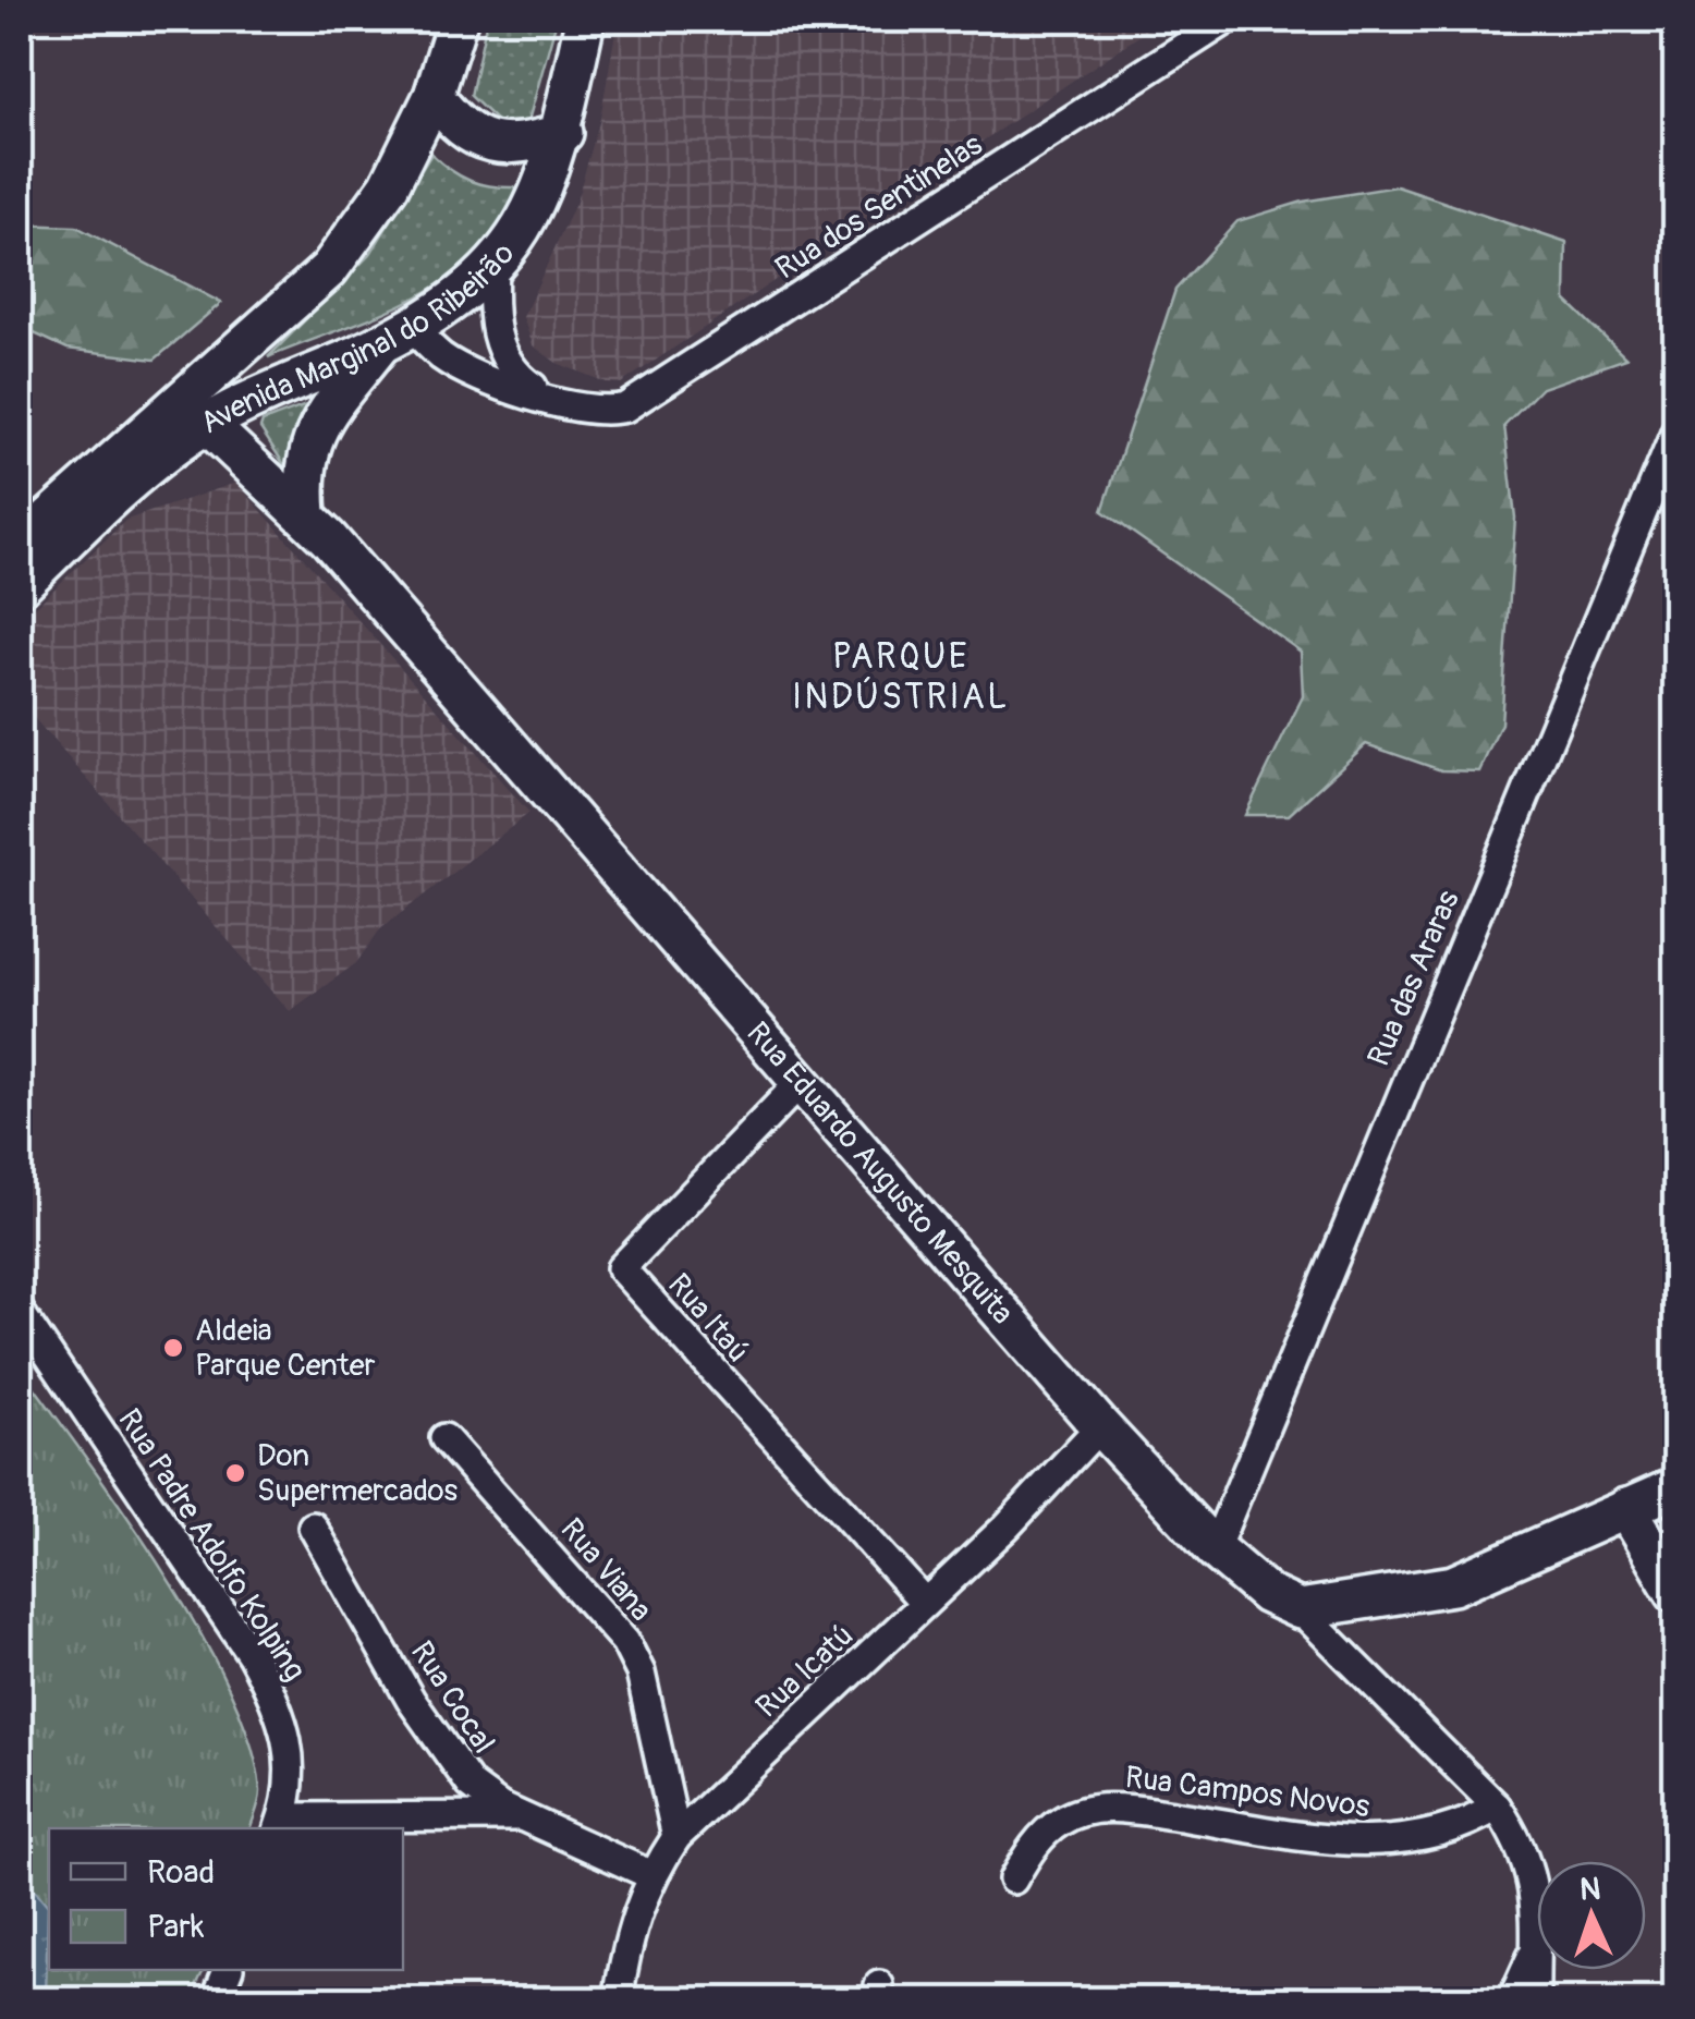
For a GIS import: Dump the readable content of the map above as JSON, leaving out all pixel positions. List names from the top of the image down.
{
  "streets": {
    "main road": ["Avenida Marginal do Ribeirão", "Rua Eduardo Augusto Mesquita"],
    "street": [
      "Rua dos Sentinelas",
      "Rua das Araras",
      "Rua Itaú",
      "Rua Padre Adolfo Kolping",
      "Rua Viana",
      "Rua Icatú",
      "Rua Cocal",
      "Rua Campos Novos"
    ]
  },
  "crossings": [
    ["Rua dos Sentinelas", "Avenida Marginal do Ribeirão"],
    ["Avenida Marginal do Ribeirão", "Rua Eduardo Augusto Mesquita"],
    ["Rua das Araras", "Rua Eduardo Augusto Mesquita"],
    ["Rua Eduardo Augusto Mesquita", "Rua Itaú"],
    ["Rua Eduardo Augusto Mesquita", "Rua Icatú"],
    ["Rua Itaú", "Rua Icatú"],
    ["Rua Viana", "Rua Icatú"],
    ["Rua Icatú", "Rua Cocal"]
  ],
  "districts": ["PARQUE INDÚSTRIAL"],
  "places": ["Aldeia Parque Center", "Don Supermercados"],
  "legend": ["Road", "Park"],
  "north": "top"
}
